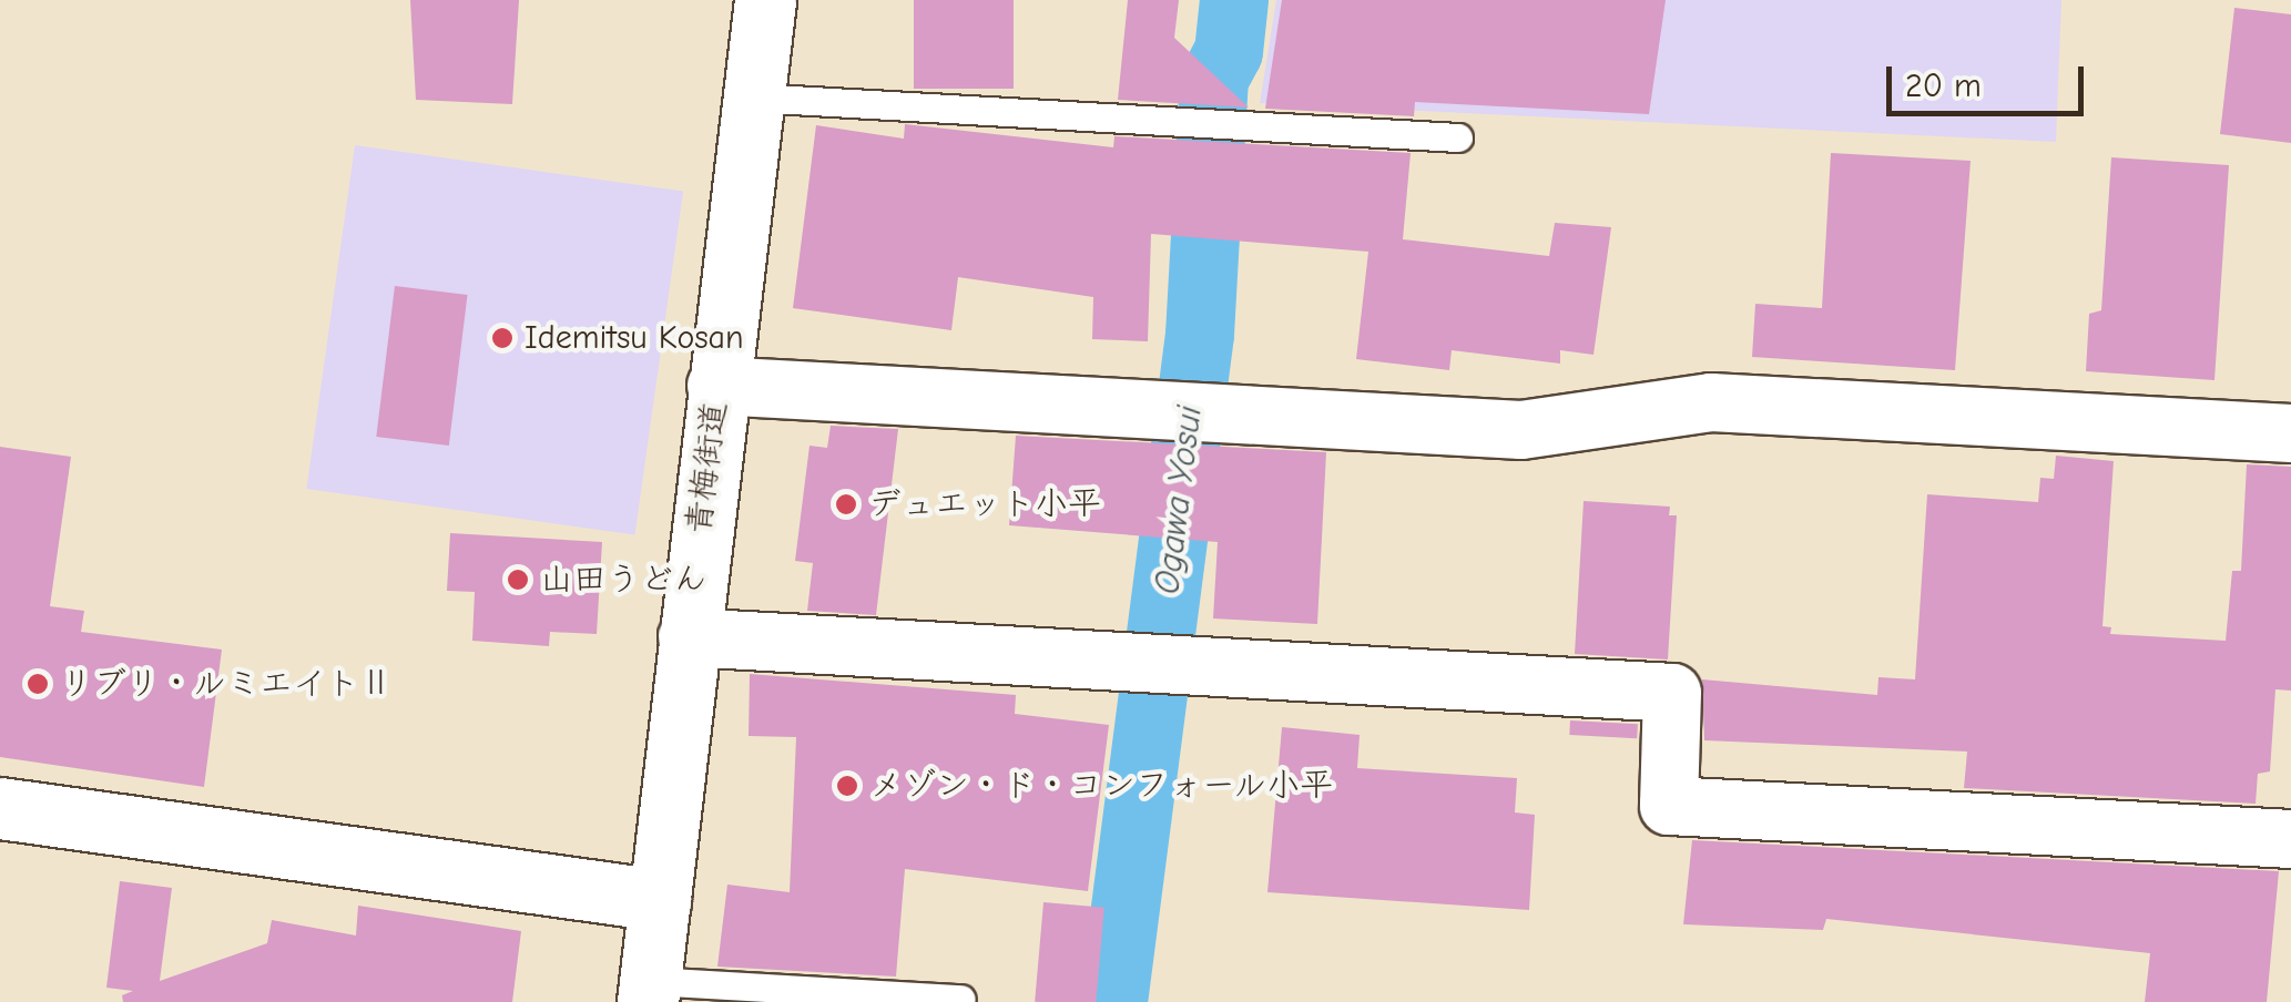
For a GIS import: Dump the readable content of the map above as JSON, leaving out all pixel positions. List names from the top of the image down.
{
  "streets": {
    "main road": ["青梅街道"]
  },
  "water": ["Ogawa Yosui"],
  "places": [
    "Idemitsu Kosan",
    "デュエット小平",
    "山田うどん",
    "リブリ・ルミエイトⅡ",
    "メゾン・ド・コンフォール小平"
  ],
  "scale_bar": "20 m"
}
